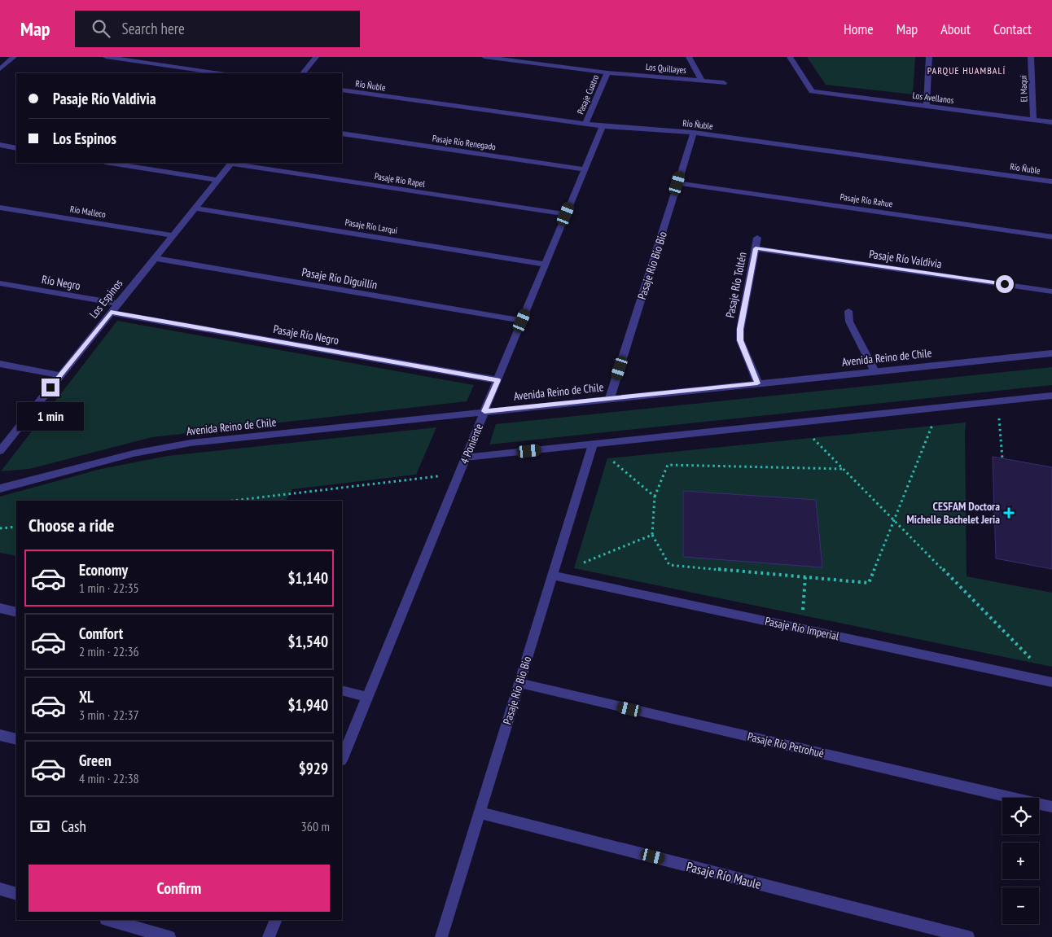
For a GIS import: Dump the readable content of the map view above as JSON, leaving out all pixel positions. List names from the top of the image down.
{
  "streets": {
    "street": [
      "Los Quillayes",
      "Río Ñuble",
      "El Maqui",
      "Pasaje Cuatro",
      "Los Avellanos",
      "Pasaje Río Renegado",
      "Pasaje Río Rapel",
      "Pasaje Río Rahue",
      "Río Malleco",
      "Pasaje Río Larqui",
      "Pasaje Río Valdivia",
      "Pasaje Río Bio Bio",
      "Pasaje Río Diguillín",
      "Río Negro",
      "Pasaje Río Toltén",
      "Los Espinos",
      "Pasaje Río Negro",
      "Avenida Reino de Chile",
      "4 Poniente",
      "Pasaje Río Imperial",
      "Pasaje Río Petrohué",
      "Pasaje Río Maule"
    ]
  },
  "crossings": [
    ["Los Quillayes", "Pasaje Cuatro"],
    ["Río Ñuble", "Pasaje Cuatro"],
    ["Río Ñuble", "Pasaje Río Bio Bio"],
    ["Río Ñuble", "4 Poniente"],
    ["El Maqui", "Los Avellanos"],
    ["Pasaje Río Renegado", "4 Poniente"],
    ["Pasaje Río Rapel", "Los Espinos"],
    ["Pasaje Río Rapel", "4 Poniente"],
    ["Pasaje Río Rahue", "Pasaje Río Bio Bio"],
    ["Río Malleco", "Los Espinos"],
    ["Pasaje Río Larqui", "Los Espinos"],
    ["Pasaje Río Larqui", "4 Poniente"],
    ["Pasaje Río Valdivia", "Pasaje Río Toltén"],
    ["Pasaje Río Bio Bio", "Avenida Reino de Chile"],
    ["Pasaje Río Bio Bio", "Pasaje Río Imperial"],
    ["Pasaje Río Bio Bio", "Pasaje Río Petrohué"],
    ["Pasaje Río Bio Bio", "Pasaje Río Maule"],
    ["Pasaje Río Diguillín", "Los Espinos"],
    ["Pasaje Río Diguillín", "4 Poniente"],
    ["Río Negro", "Los Espinos"],
    ["Pasaje Río Toltén", "Avenida Reino de Chile"],
    ["Los Espinos", "Pasaje Río Negro"],
    ["Pasaje Río Negro", "4 Poniente"],
    ["Avenida Reino de Chile", "4 Poniente"]
  ],
  "districts": ["PARQUE HUAMBALÍ"],
  "places": {
    "health": ["CESFAM Doctora Michelle Bachelet Jeria"]
  },
  "page": {
    "header": "Map",
    "search": "Search here",
    "nav": [
      "Home",
      "Map",
      "About",
      "Contact"
    ],
    "banner": ["Pasaje Río Valdivia", "Los Espinos"],
    "bubble": "1 min",
    "heading": "Choose a ride",
    "list": [
      {
        "name": "Economy",
        "note": "1 min · 22:35",
        "value": "$1,140"
      },
      {
        "name": "Comfort",
        "note": "2 min · 22:36",
        "value": "$1,540"
      },
      {
        "name": "XL",
        "note": "3 min · 22:37",
        "value": "$1,940"
      },
      {
        "name": "Green",
        "note": "4 min · 22:38",
        "value": "$929"
      }
    ],
    "map_buttons": ["+", "−"],
    "pay": ["Cash", "360 m"],
    "buttons": "Confirm"
  }
}
